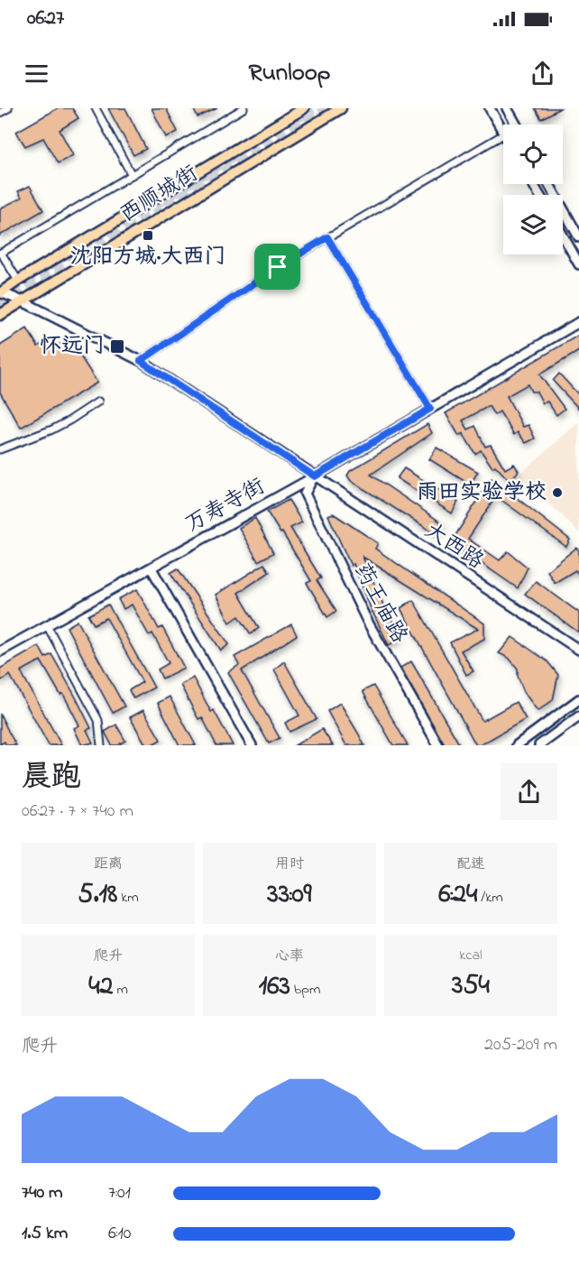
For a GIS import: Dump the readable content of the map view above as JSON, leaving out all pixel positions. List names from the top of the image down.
{
  "streets": {
    "main road": ["西顺城街"],
    "street": ["万寿寺街", "大西路", "药王庙路"]
  },
  "crossings": [
    ["西顺城街", "大西路"],
    ["万寿寺街", "大西路"],
    ["万寿寺街", "药王庙路"],
    ["大西路", "药王庙路"]
  ],
  "places": {
    "transit": ["沈阳方城·大西门", "怀远门"],
    "other": ["雨田实验学校"]
  },
  "page": {
    "status": "06:27",
    "header": "Runloop",
    "heading": ["晨跑", "06:27 · 7 × 740 m"],
    "stats": [
      ["距离", "5.18 km"],
      ["用时", "33:09"],
      ["配速", "6:24 /km"],
      ["爬升", "42 m"],
      ["心率", "163 bpm"],
      ["kcal", "354"]
    ],
    "chart": ["爬升", "205–209 m"],
    "list": [
      {
        "name": "740 m",
        "note": "7:01"
      },
      {
        "name": "1.5 km",
        "note": "6:10"
      }
    ]
  }
}
